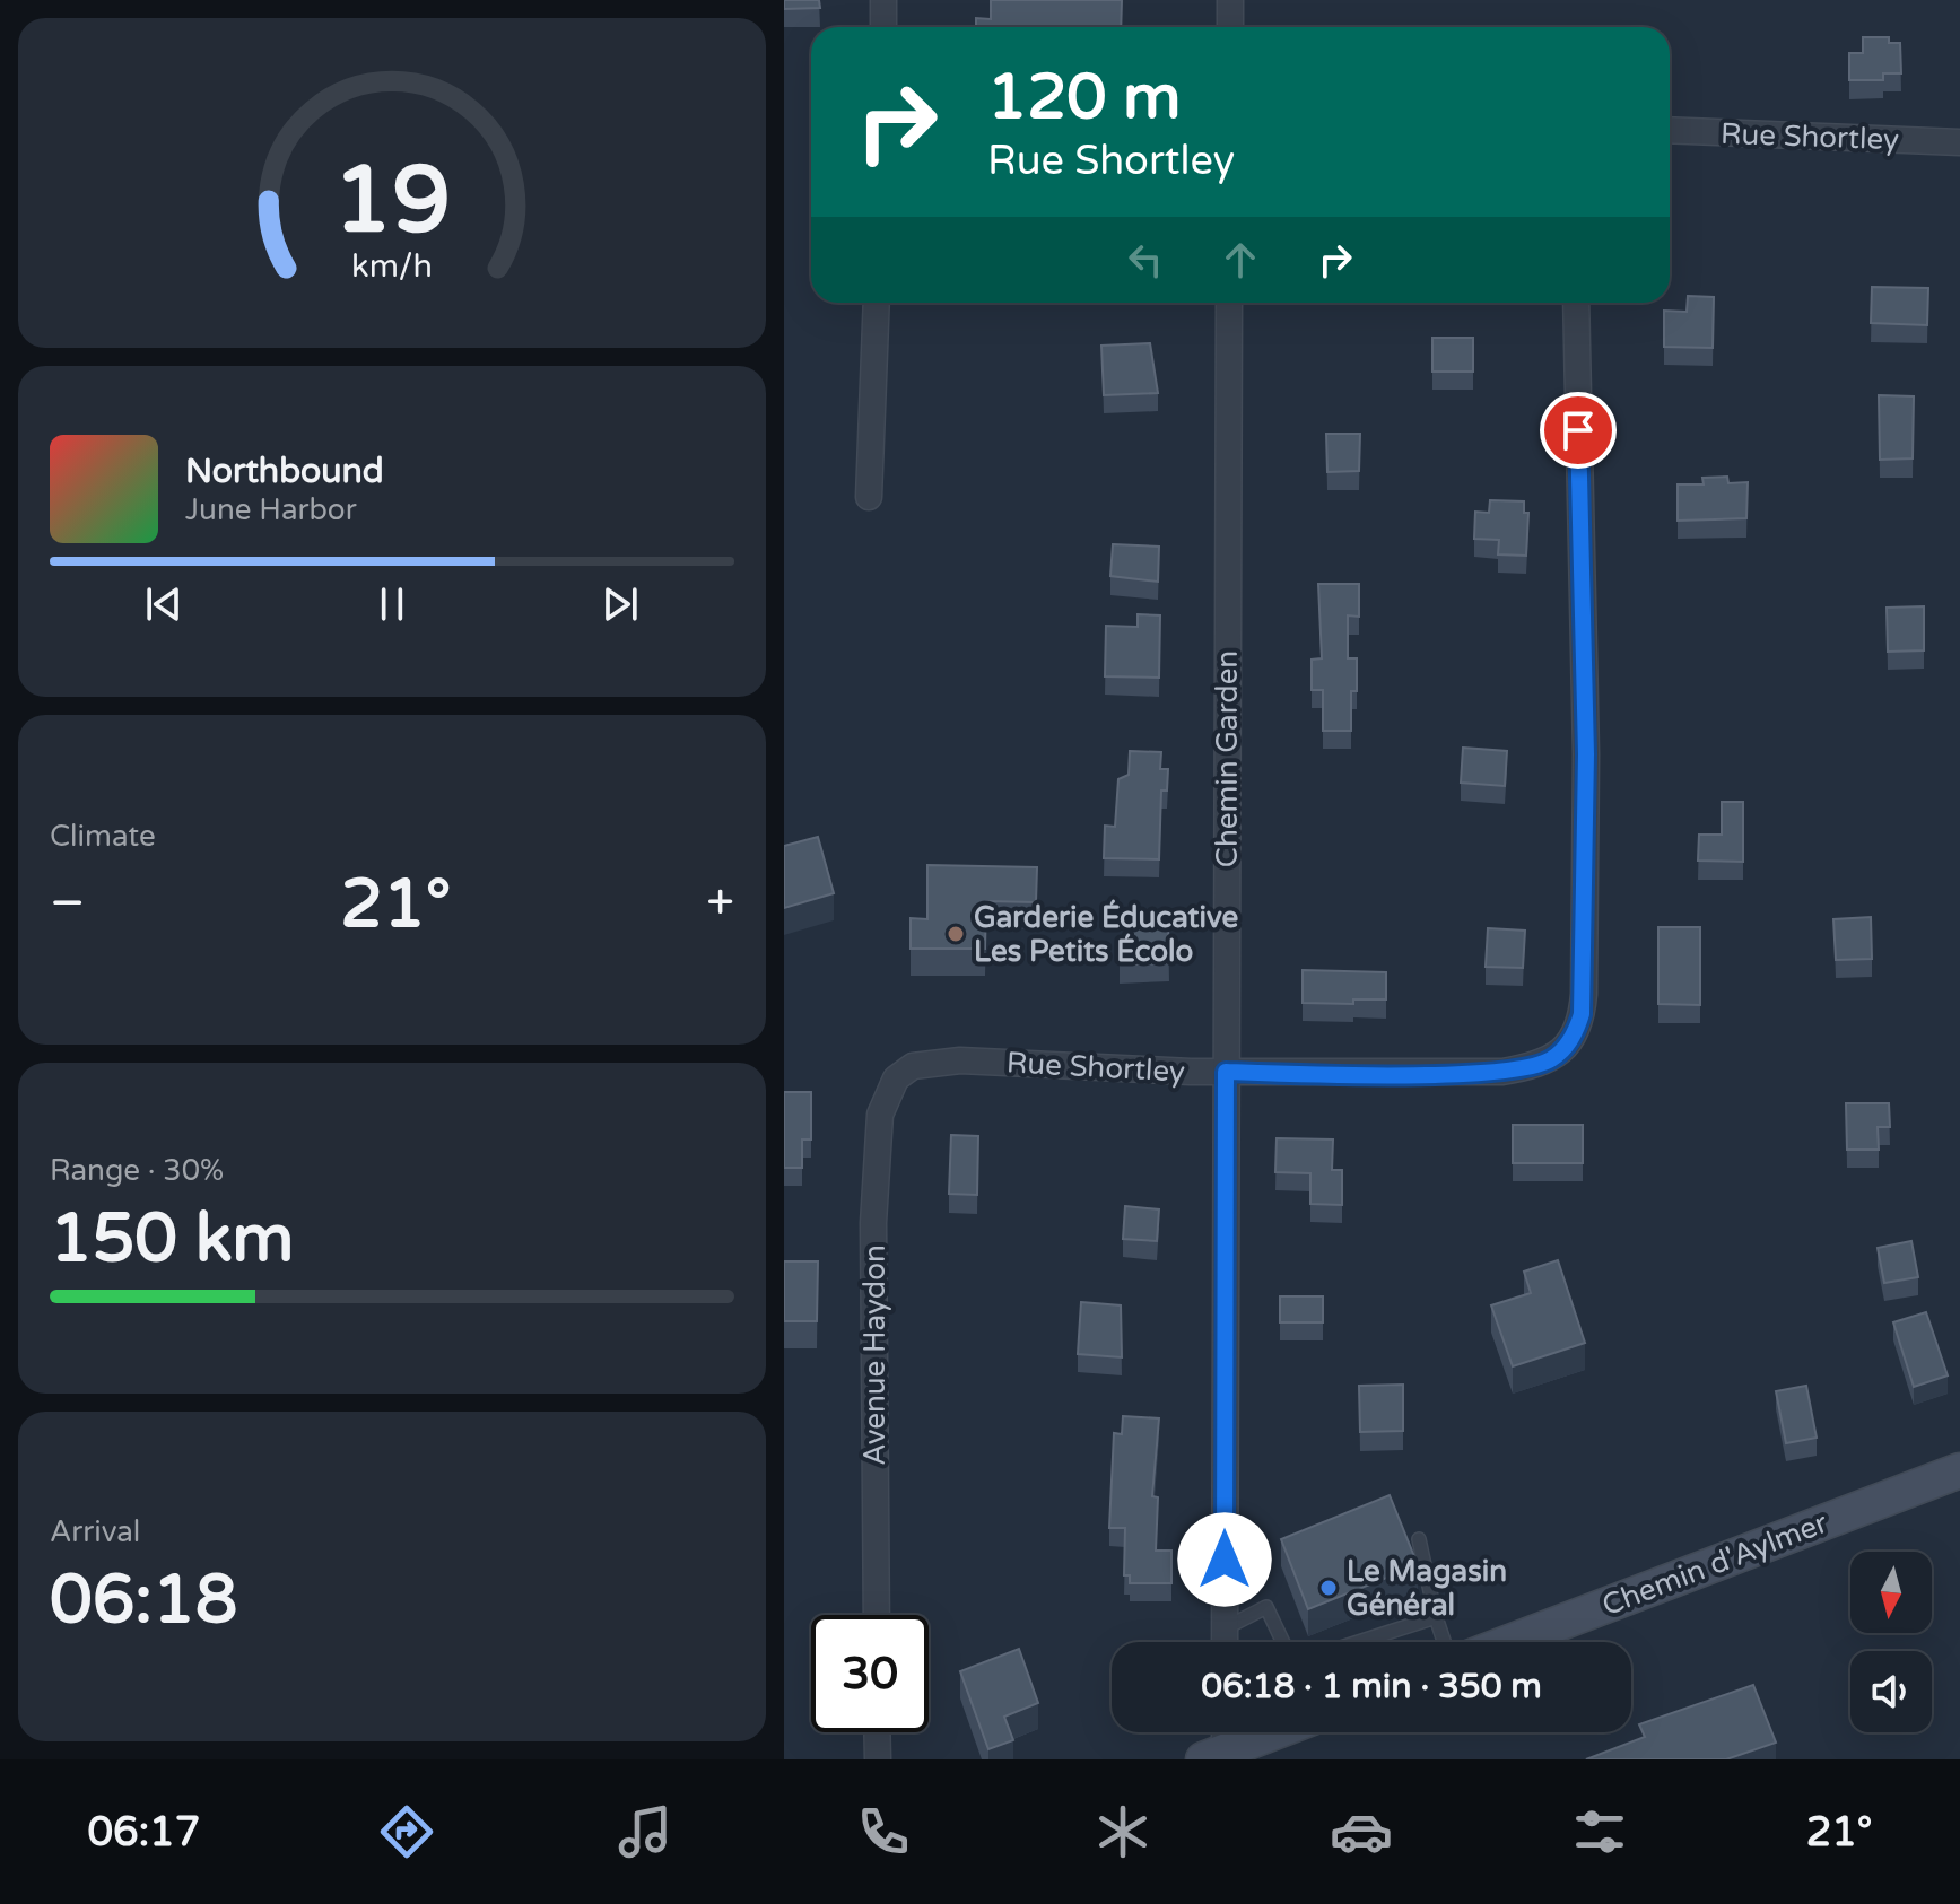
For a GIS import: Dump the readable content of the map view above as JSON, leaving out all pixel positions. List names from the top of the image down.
{
  "streets": {
    "main road": ["Chemin d'Aylmer"],
    "street": ["Rue Shortley", "Chemin Garden", "Avenue Haydon"]
  },
  "crossings": [
    ["Rue Shortley", "Chemin Garden"],
    ["Rue Shortley", "Avenue Haydon"]
  ],
  "places": ["Garderie Éducative Les Petits Écolo", "Le Magasin Général"],
  "north": "bottom",
  "page": {
    "turn": ["120 m", "Rue Shortley"],
    "song": ["Northbound", "June Harbor"],
    "tile": [
      "Climate",
      ["Range · 30%", "150 km"],
      ["Arrival", "06:18"]
    ],
    "heat": ["−", "21°", "+"],
    "limit": "30",
    "trip": "06:18 · 1 min · 350 m",
    "tabs": ["06:17", "21°"],
    "gauge": ["19", "km/h"]
  }
}
